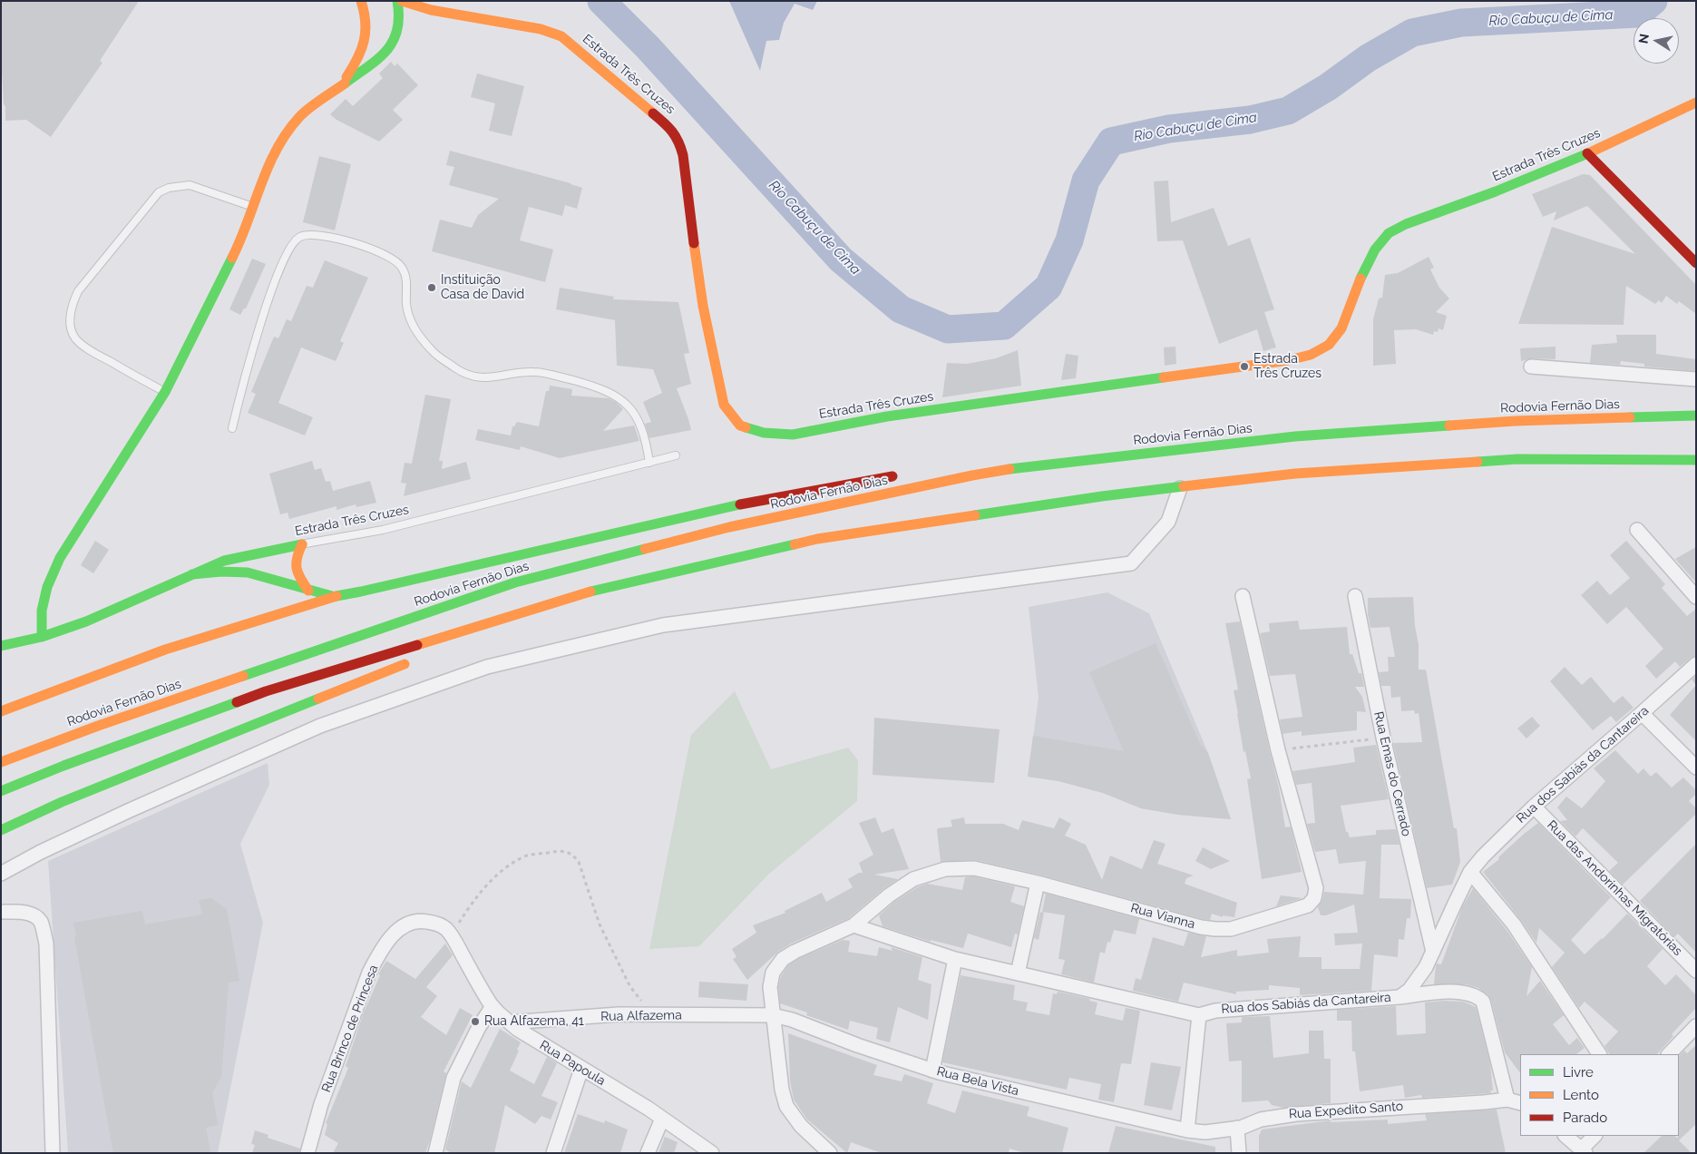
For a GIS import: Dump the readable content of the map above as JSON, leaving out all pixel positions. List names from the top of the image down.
{
  "streets": {
    "main road": ["Estrada Três Cruzes", "Rodovia Fernão Dias"],
    "street": [
      "Rua dos Sabiás da Cantareira",
      "Rua Emas do Cerrado",
      "Rua das Andorinhas Migratórias",
      "Rua Vianna",
      "Rua Alfazema",
      "Rua Brinco de Princesa",
      "Rua Papoula",
      "Rua Bela Vista",
      "Rua Expedito Santo"
    ]
  },
  "crossings": [
    ["Rua dos Sabiás da Cantareira", "Rua Emas do Cerrado"],
    ["Rua dos Sabiás da Cantareira", "Rua das Andorinhas Migratórias"],
    ["Rua dos Sabiás da Cantareira", "Rua Vianna"],
    ["Rua Vianna", "Rua Alfazema"],
    ["Rua Vianna", "Rua Bela Vista"],
    ["Rua Alfazema", "Rua Papoula"],
    ["Rua Alfazema", "Rua Bela Vista"],
    ["Rua Brinco de Princesa", "Rua Papoula"],
    ["Rua Bela Vista", "Rua Expedito Santo"]
  ],
  "water": ["Rio Cabuçu de Cima"],
  "places": ["Instituição Casa de David", "Estrada Três Cruzes", "Rua Alfazema, 41"],
  "legend": ["Livre", "Lento", "Parado"],
  "north": "left"
}
